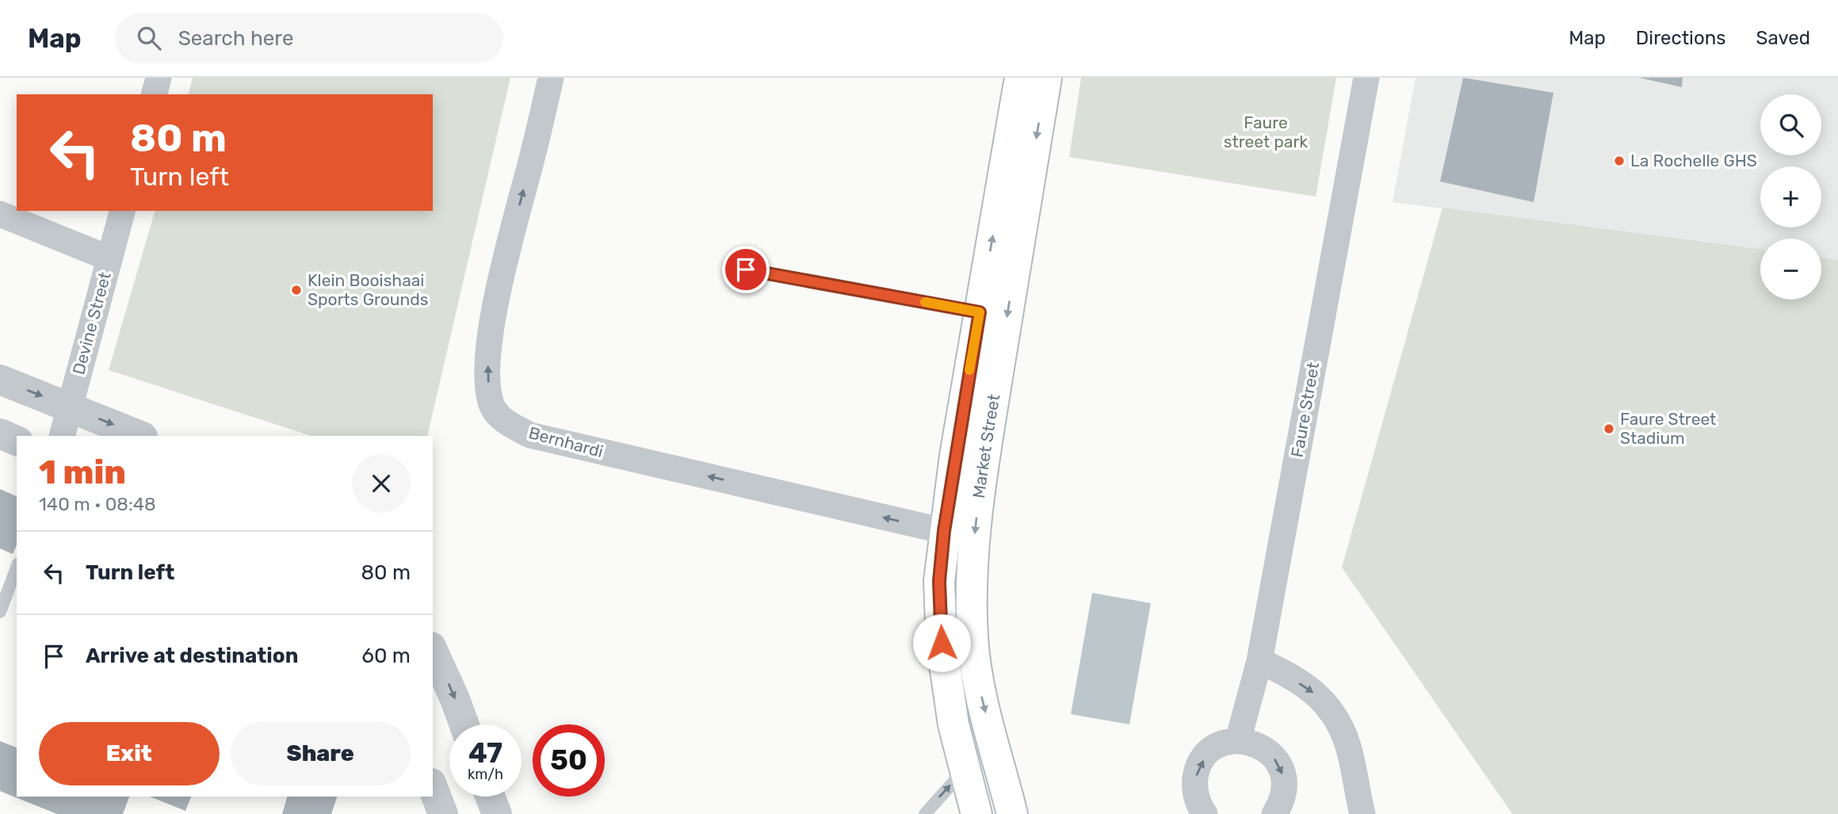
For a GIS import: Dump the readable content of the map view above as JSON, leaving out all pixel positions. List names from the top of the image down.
{
  "streets": {
    "main road": ["Market Street"],
    "street": ["Devine Street", "Faure Street", "Bernhardi"]
  },
  "crossings": [
    ["Bernhardi", "Market Street"]
  ],
  "parks": ["Faure street park"],
  "places": ["La Rochelle GHS", "Klein Booishaai Sports Grounds", "Faure Street Stadium"],
  "page": {
    "header": "Map",
    "search": "Search here",
    "nav": ["Map", "Directions", "Saved"],
    "map_buttons": ["+", "−"],
    "turn": ["80 m", "Turn left"],
    "heading": ["1 min", "140 m · 08:48"],
    "list": [
      {
        "name": "Turn left",
        "value": "80 m"
      },
      {
        "name": "Arrive at destination",
        "value": "60 m"
      }
    ],
    "buttons": ["Exit", "Share"],
    "speed": "47 km/h",
    "limit": "50"
  }
}
